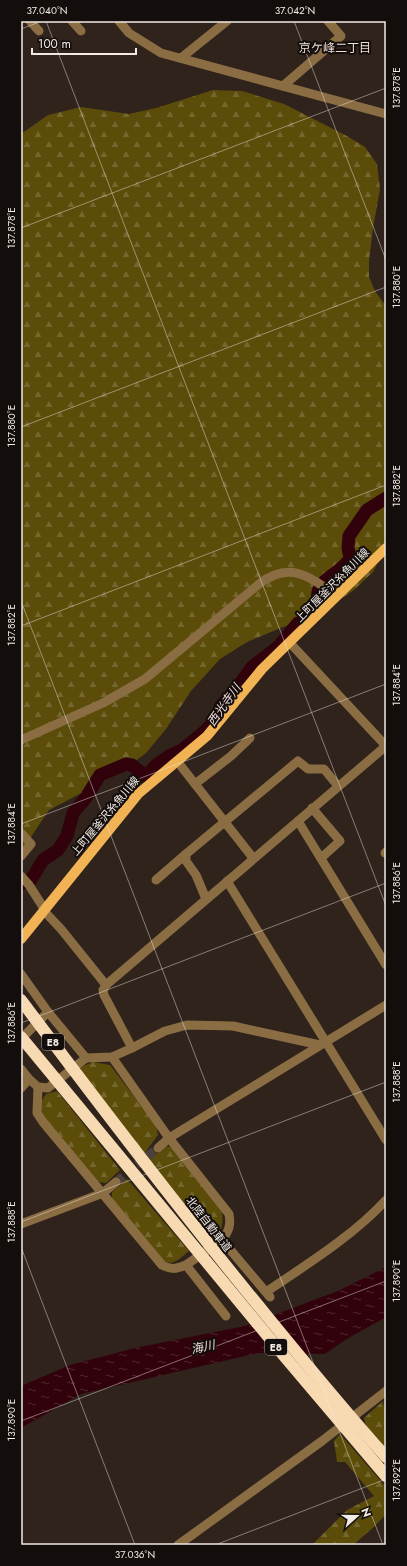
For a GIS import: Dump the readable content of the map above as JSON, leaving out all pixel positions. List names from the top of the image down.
{
  "streets": {
    "highway": ["E8", "北陸自動車道"],
    "main road": ["上町屋釜沢糸魚川線"]
  },
  "districts": ["京ケ峰二丁目"],
  "water": ["西光寺川", "海川"],
  "scale_bar": "100 m",
  "north": "right",
  "coordinates": [
    "37.040°N",
    "37.042°N",
    "137.878°E",
    "137.880°E",
    "137.882°E",
    "137.884°E",
    "137.886°E",
    "137.888°E",
    "137.890°E",
    "137.892°E",
    "37.036°N"
  ]
}
